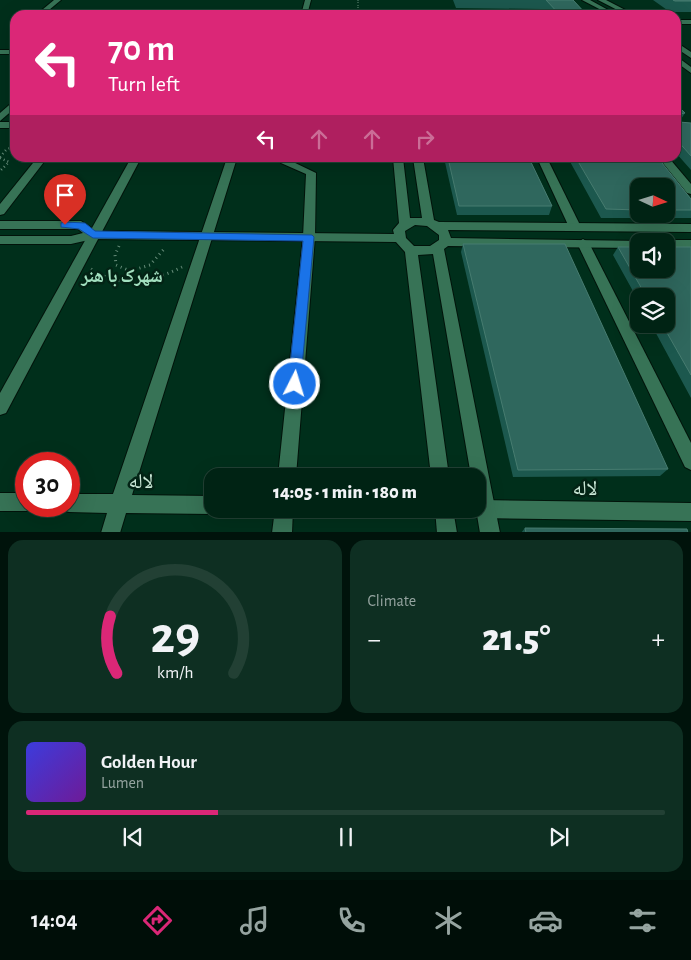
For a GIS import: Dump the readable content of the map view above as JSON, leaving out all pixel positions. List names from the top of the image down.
{
  "streets": {
    "street": ["لاله"]
  },
  "districts": ["شهرک با هنر"],
  "north": "right",
  "page": {
    "turn": ["70 m", "Turn left"],
    "limit": "30",
    "trip": "14:05 · 1 min · 180 m",
    "tile": "Climate",
    "heat": ["−", "21.5°", "+"],
    "song": ["Golden Hour", "Lumen"],
    "tabs": "14:04",
    "gauge": ["29", "km/h"]
  }
}
